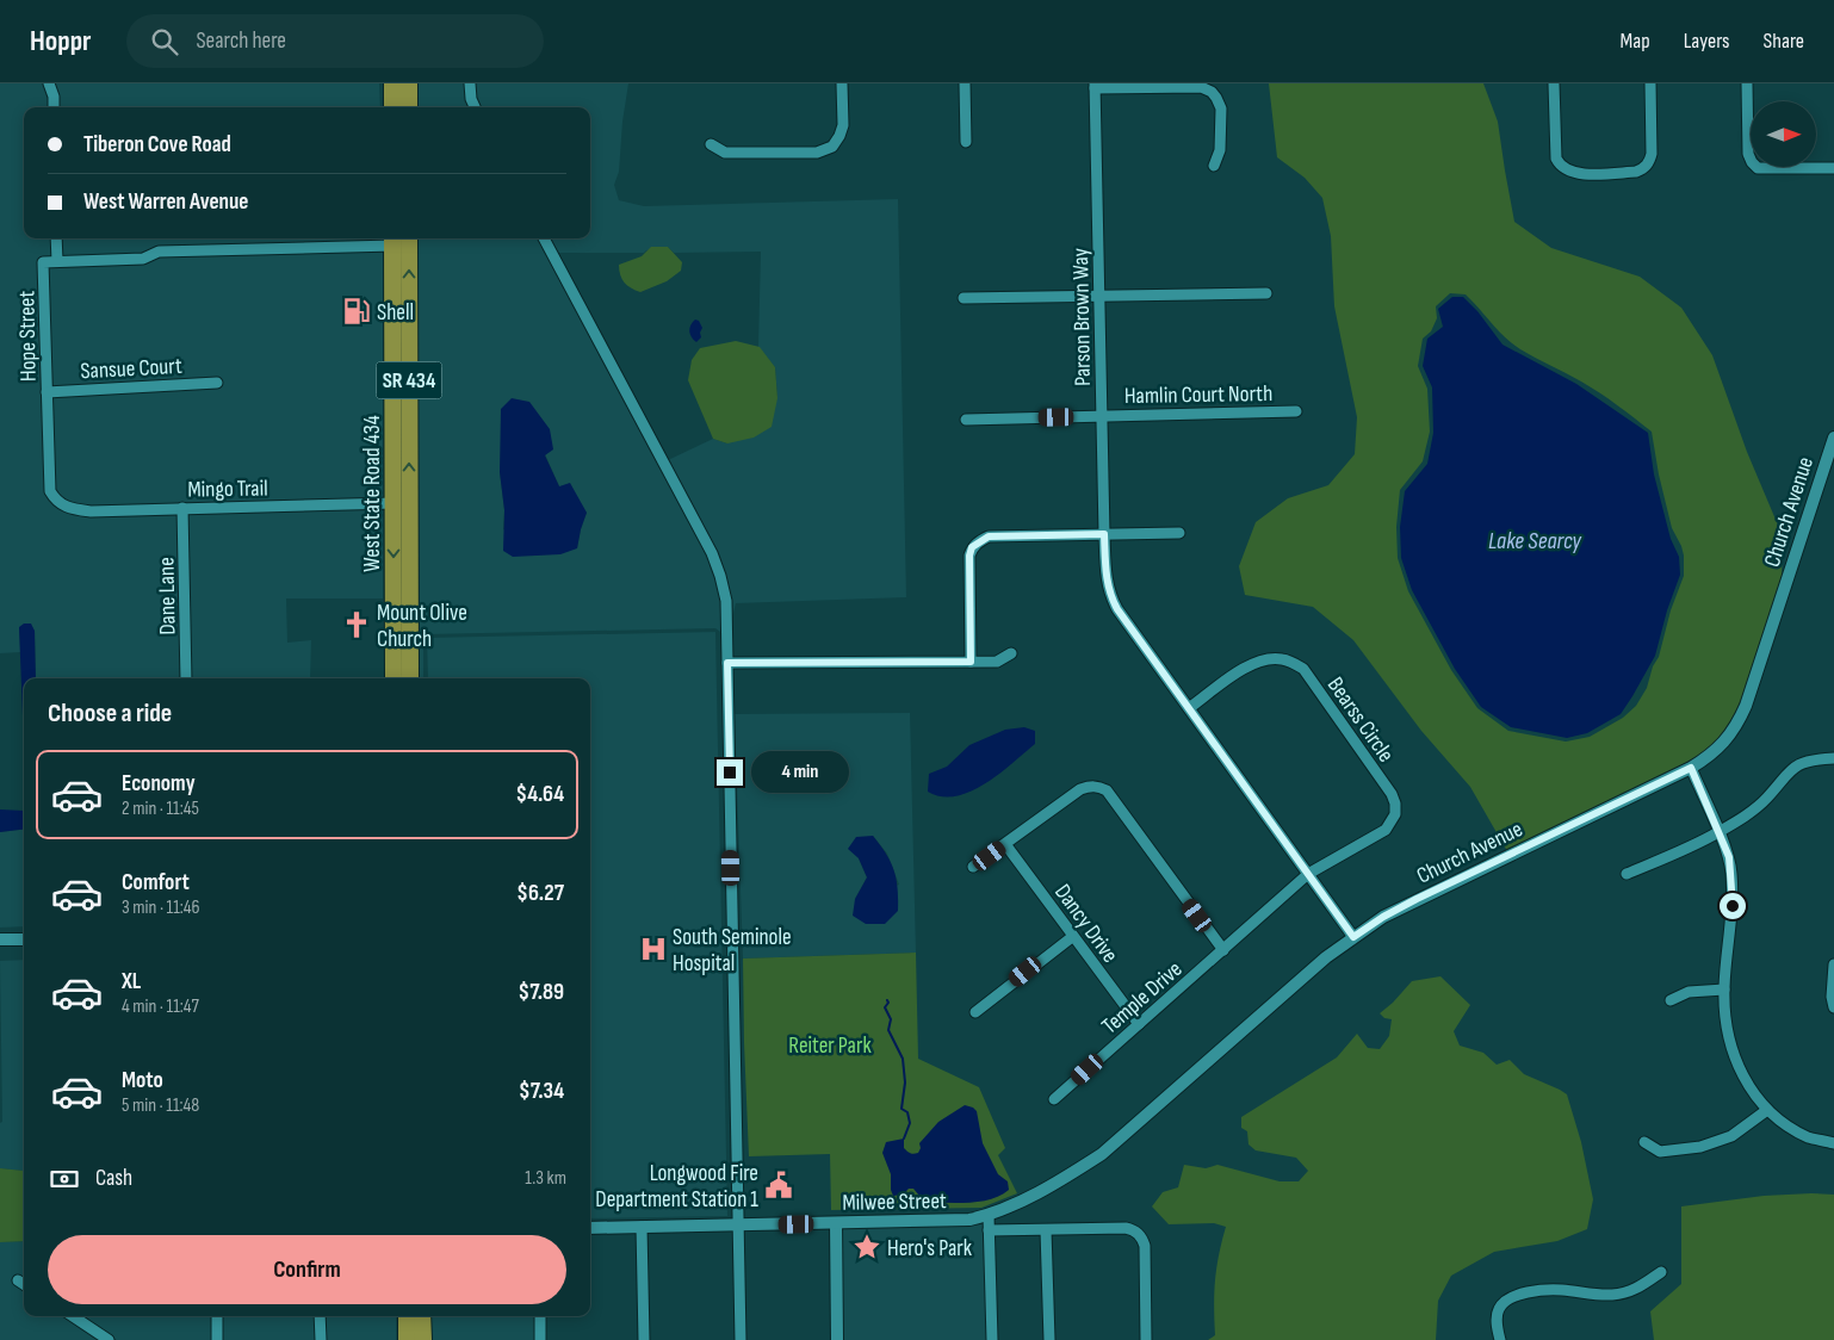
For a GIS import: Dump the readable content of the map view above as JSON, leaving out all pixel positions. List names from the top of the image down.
{
  "streets": {
    "main road": ["SR 434", "West State Road 434"],
    "street": [
      "Parson Brown Way",
      "Hope Street",
      "Sansue Court",
      "Hamlin Court North",
      "Mingo Trail",
      "Church Avenue",
      "Dane Lane",
      "Bearss Circle",
      "Dancy Drive",
      "Temple Drive",
      "Milwee Street"
    ]
  },
  "crossings": [
    ["Parson Brown Way", "Hamlin Court North"],
    ["Parson Brown Way", "Church Avenue"],
    ["Parson Brown Way", "Bearss Circle"],
    ["Parson Brown Way", "Temple Drive"],
    ["Hope Street", "Sansue Court"],
    ["Hope Street", "Mingo Trail"],
    ["Mingo Trail", "West State Road 434"],
    ["Mingo Trail", "Dane Lane"],
    ["Church Avenue", "Milwee Street"],
    ["Bearss Circle", "Temple Drive"],
    ["Dancy Drive", "Temple Drive"]
  ],
  "water": ["Lake Searcy"],
  "parks": ["Reiter Park"],
  "places": {
    "fuel station": ["Shell"],
    "church": ["Mount Olive Church"],
    "hospital": ["South Seminole Hospital"],
    "public building": ["Longwood Fire Department Station 1"],
    "place": ["Hero's Park"]
  },
  "north": "right",
  "page": {
    "header": "Hoppr",
    "search": "Search here",
    "nav": ["Map", "Layers", "Share"],
    "banner": ["Tiberon Cove Road", "West Warren Avenue"],
    "heading": "Choose a ride",
    "list": [
      {
        "name": "Economy",
        "note": "2 min · 11:45",
        "value": "$4.64"
      },
      {
        "name": "Comfort",
        "note": "3 min · 11:46",
        "value": "$6.27"
      },
      {
        "name": "XL",
        "note": "4 min · 11:47",
        "value": "$7.89"
      },
      {
        "name": "Moto",
        "note": "5 min · 11:48",
        "value": "$7.34"
      }
    ],
    "bubble": "4 min",
    "pay": ["Cash", "1.3 km"],
    "buttons": "Confirm"
  }
}
